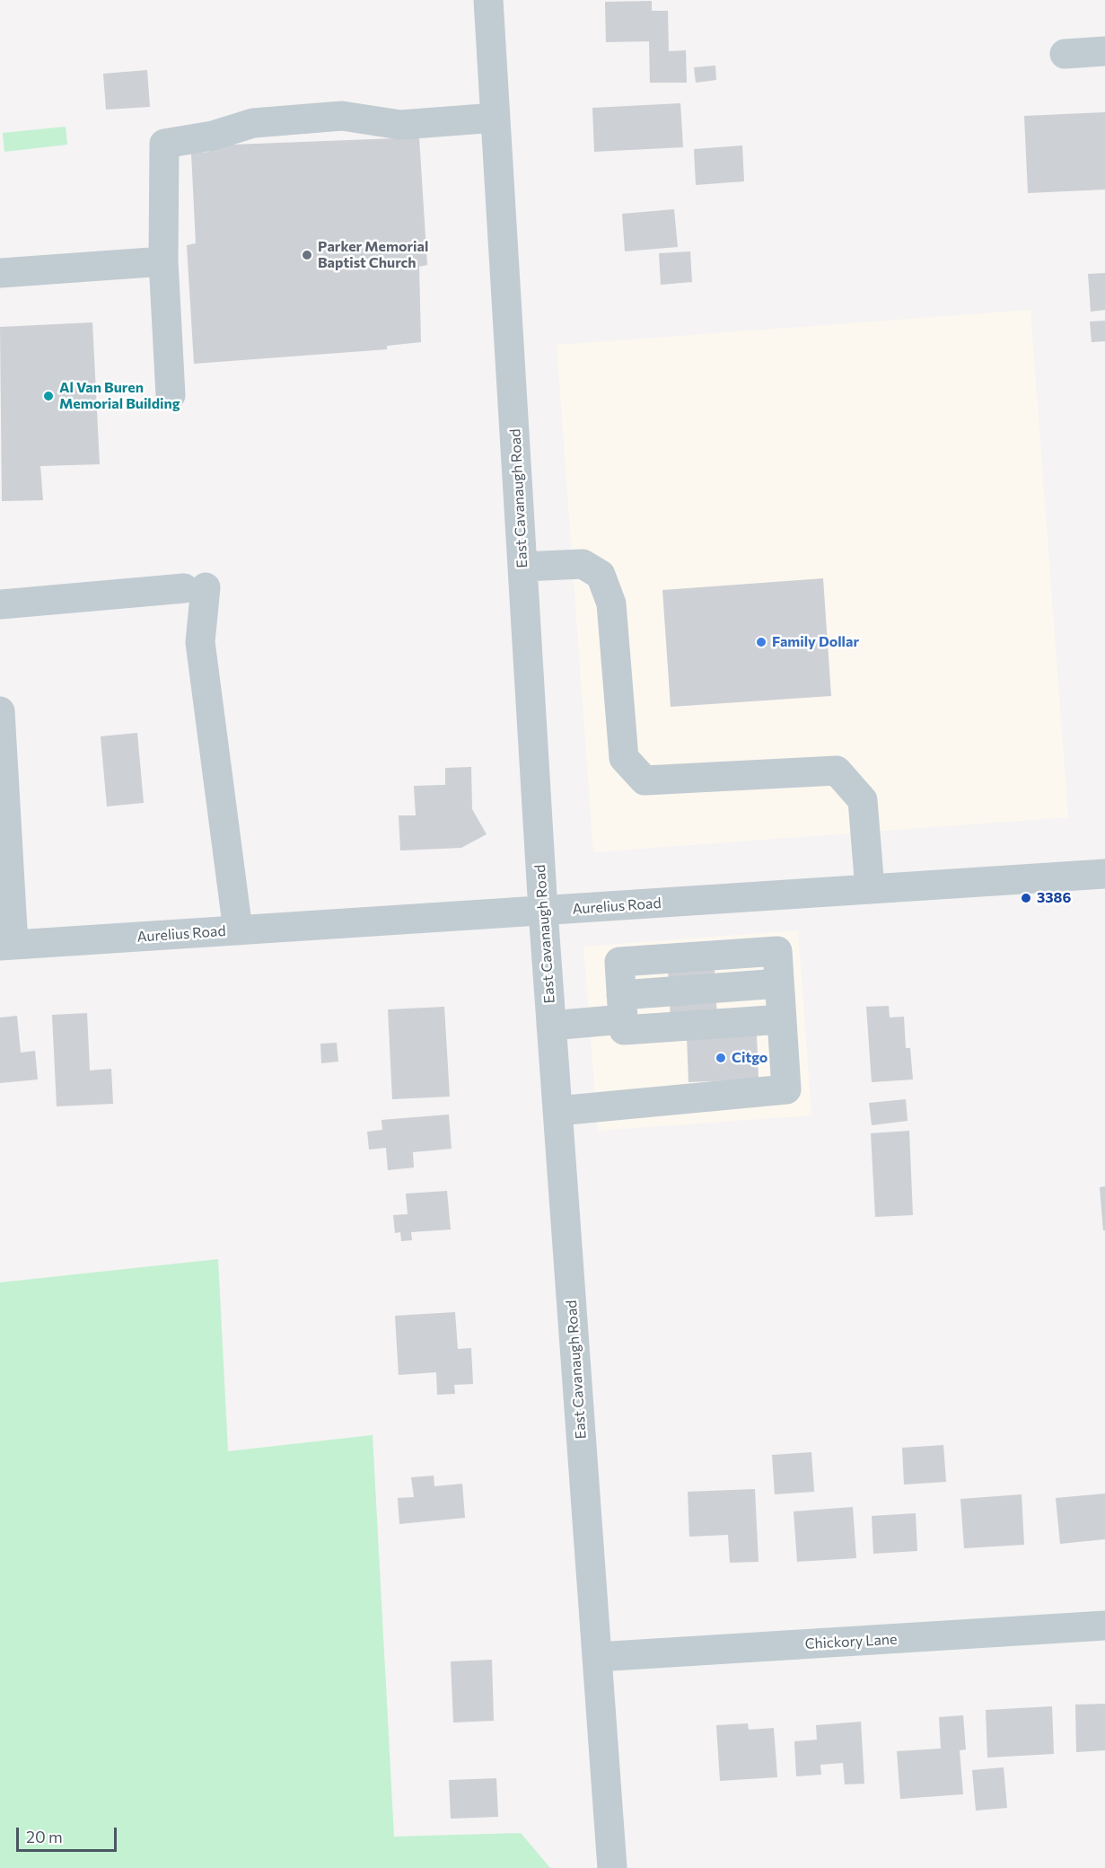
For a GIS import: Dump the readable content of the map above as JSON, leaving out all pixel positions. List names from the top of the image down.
{
  "streets": {
    "street": ["East Cavanaugh Road", "Aurelius Road", "Chickory Lane"]
  },
  "crossings": [
    ["East Cavanaugh Road", "Aurelius Road"],
    ["East Cavanaugh Road", "Chickory Lane"]
  ],
  "places": [
    "Parker Memorial Baptist Church",
    "Al Van Buren Memorial Building",
    "Family Dollar",
    "3386",
    "Citgo"
  ],
  "scale_bar": "20 m"
}
